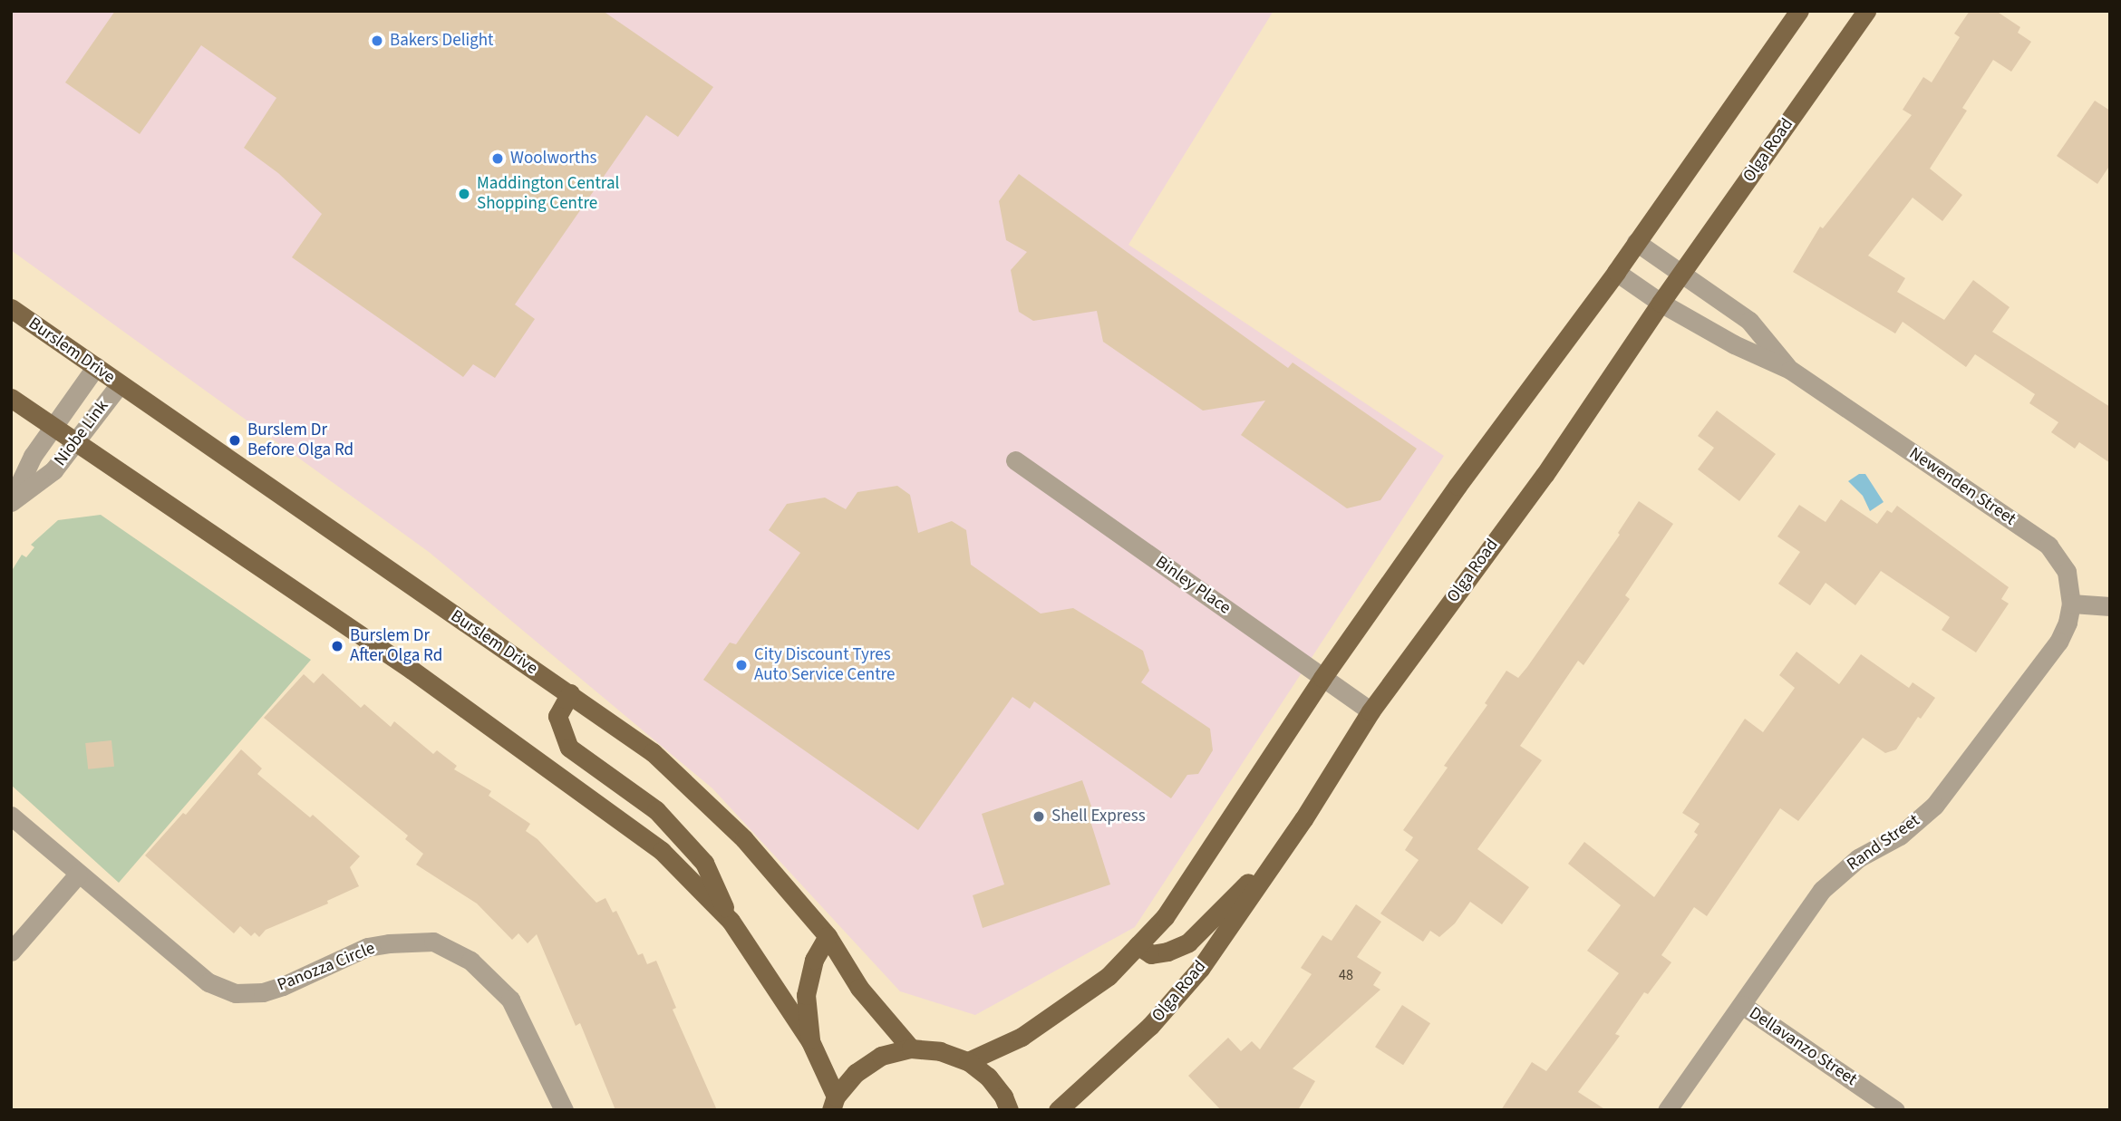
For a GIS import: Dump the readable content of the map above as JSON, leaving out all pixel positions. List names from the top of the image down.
{
  "streets": {
    "main road": ["Olga Road", "Burslem Drive"],
    "street": [
      "Niobe Link",
      "Newenden Street",
      "Binley Place",
      "Rand Street",
      "Panozza Circle",
      "Dellavanzo Street"
    ]
  },
  "crossings": [
    ["Olga Road", "Newenden Street"],
    ["Olga Road", "Binley Place"],
    ["Burslem Drive", "Niobe Link"],
    ["Newenden Street", "Rand Street"],
    ["Rand Street", "Dellavanzo Street"]
  ],
  "places": [
    "Bakers Delight",
    "Woolworths",
    "Maddington Central Shopping Centre",
    "Burslem Dr Before Olga Rd",
    "Burslem Dr After Olga Rd",
    "City Discount Tyres Auto Service Centre",
    "Shell Express"
  ],
  "house_numbers": ["48"]
}
